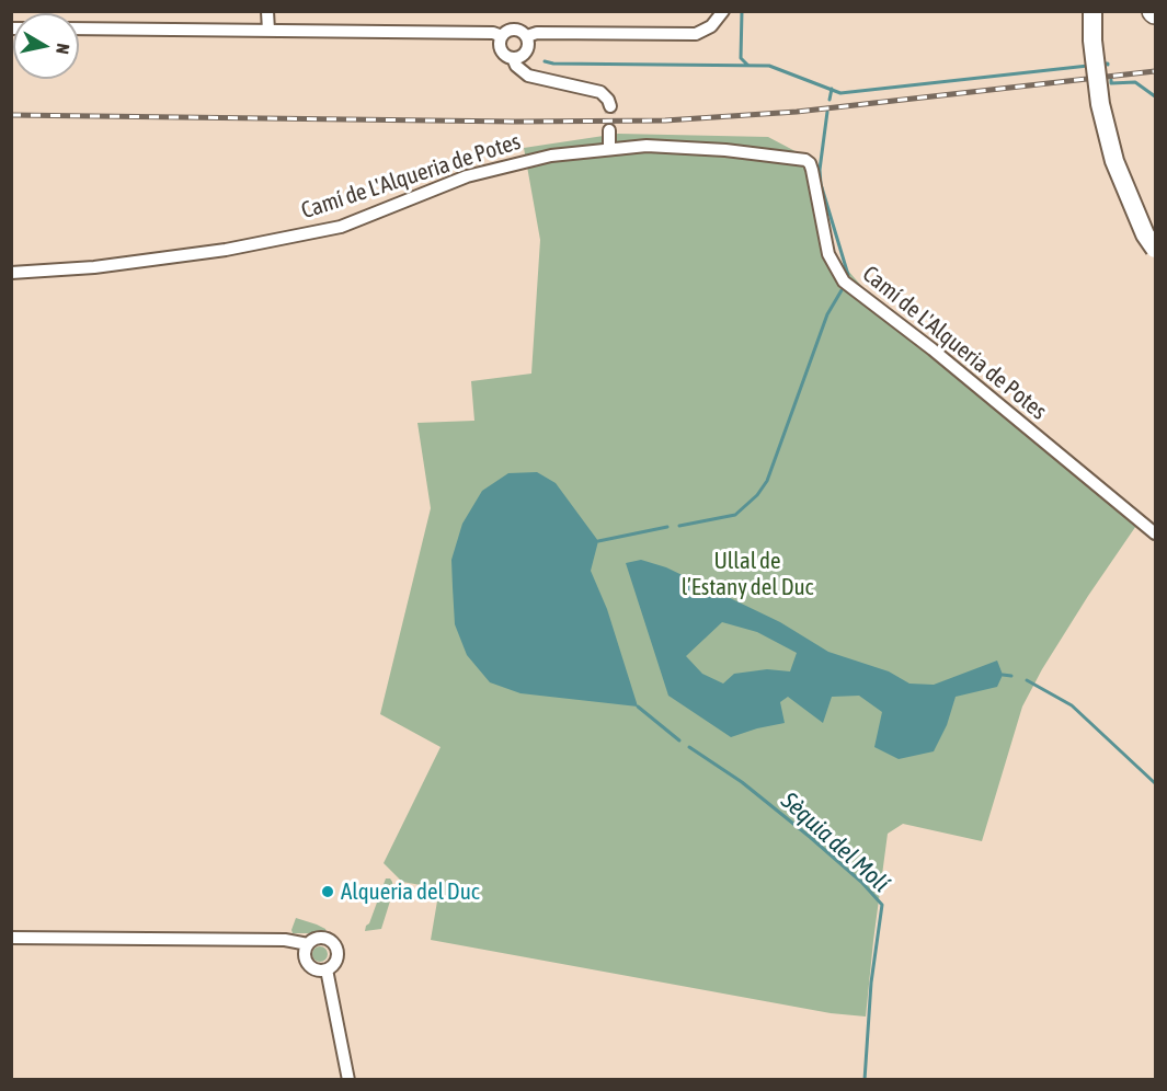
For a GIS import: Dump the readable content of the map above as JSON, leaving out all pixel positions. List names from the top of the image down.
{
  "streets": {
    "street": ["Camí de L'Alqueria de Potes"]
  },
  "water": ["Sèquia del Molí"],
  "parks": ["Ullal de l’Estany del Duc"],
  "places": ["Alqueria del Duc"],
  "north": "right"
}
